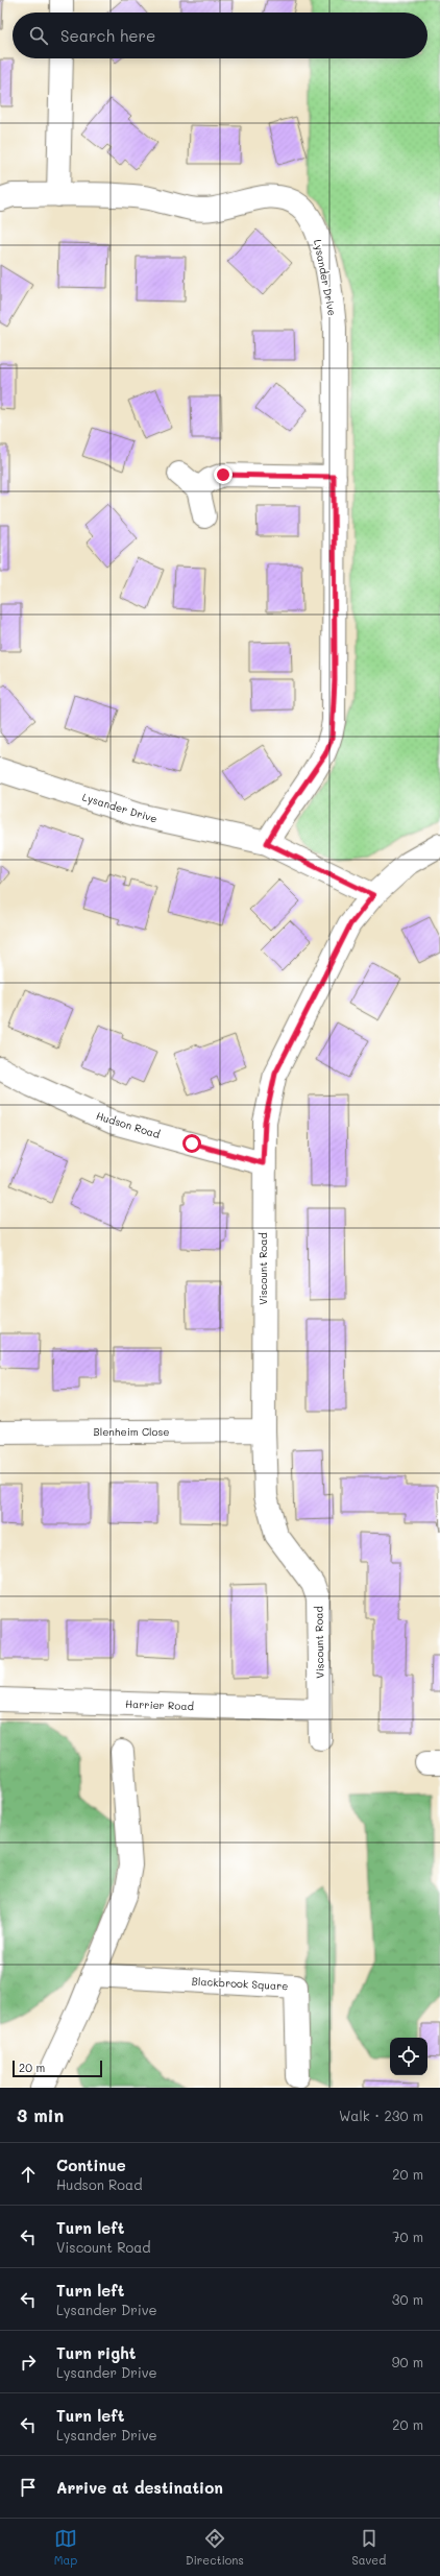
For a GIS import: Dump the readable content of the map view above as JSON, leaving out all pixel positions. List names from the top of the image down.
{
  "streets": {
    "street": [
      "Lysander Drive",
      "Hudson Road",
      "Viscount Road",
      "Blenheim Close",
      "Harrier Road",
      "Blackbrook Square"
    ]
  },
  "crossings": [
    ["Lysander Drive", "Viscount Road"],
    ["Hudson Road", "Viscount Road"],
    ["Viscount Road", "Blenheim Close"],
    ["Viscount Road", "Harrier Road"]
  ],
  "scale_bar": "20 m",
  "page": {
    "search": "Search here",
    "scale": "20 m",
    "heading": ["3 min", "Walk · 230 m"],
    "list": [
      ["Continue", "Hudson Road", "20 m"],
      ["Turn left", "Viscount Road", "70 m"],
      ["Turn left", "Lysander Drive", "30 m"],
      ["Turn right", "Lysander Drive", "90 m"],
      ["Turn left", "Lysander Drive", "20 m"],
      "Arrive at destination"
    ],
    "nav": ["Map", "Directions", "Saved"]
  }
}
